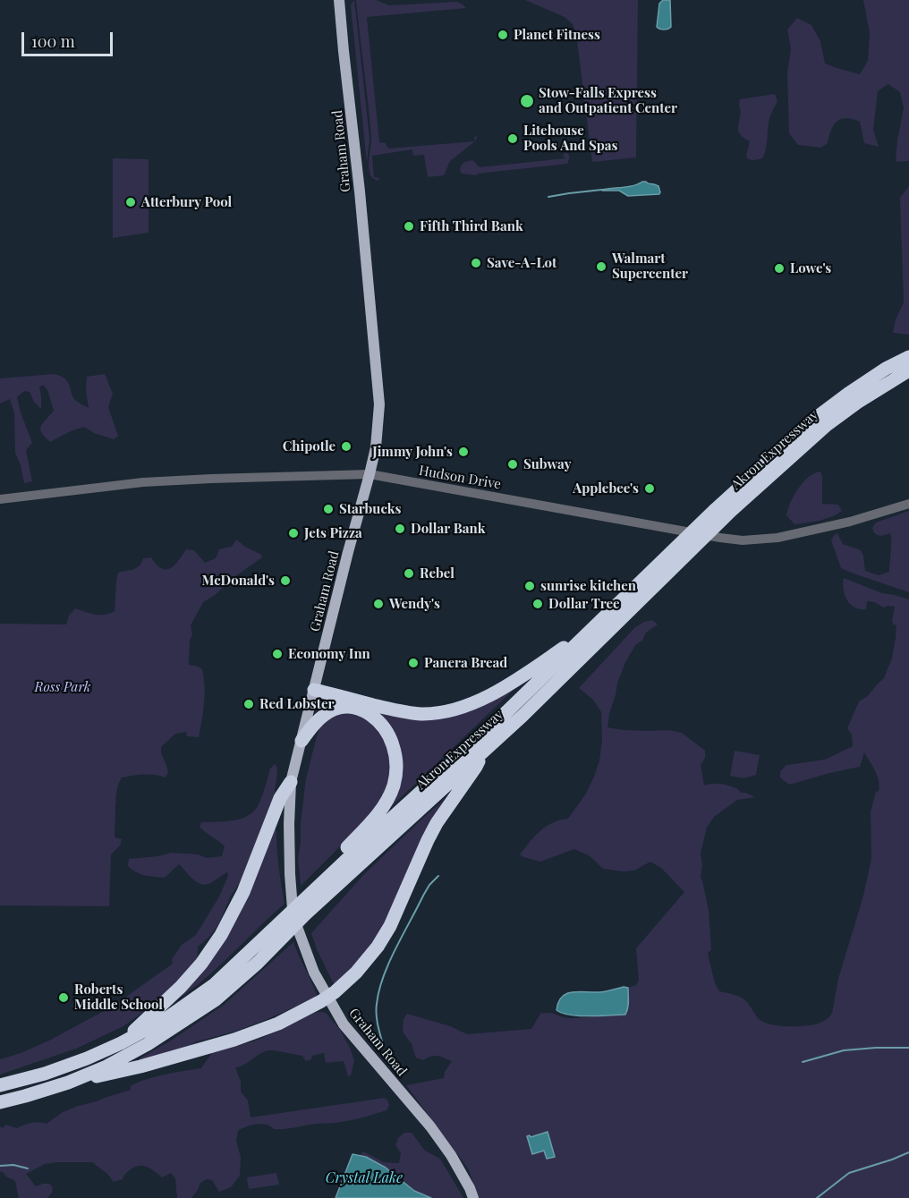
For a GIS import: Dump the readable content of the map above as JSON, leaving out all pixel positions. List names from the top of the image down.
{
  "streets": {
    "highway": ["Akron Expressway"],
    "main road": ["Graham Road"],
    "street": ["Hudson Drive"]
  },
  "crossings": [
    ["Graham Road", "Hudson Drive"]
  ],
  "water": ["Crystal Lake"],
  "parks": ["Ross Park"],
  "places": [
    "Planet Fitness",
    "Stow-Falls Express and Outpatient Center",
    "Litehouse Pools And Spas",
    "Atterbury Pool",
    "Fifth Third Bank",
    "Save-A-Lot",
    "Walmart Supercenter",
    "Lowe's",
    "Chipotle",
    "Jimmy John's",
    "Subway",
    "Applebee's",
    "Starbucks",
    "Dollar Bank",
    "Jets Pizza",
    "Rebel",
    "McDonald's",
    "sunrise kitchen",
    "Wendy's",
    "Dollar Tree",
    "Economy Inn",
    "Panera Bread",
    "Red Lobster",
    "Roberts Middle School"
  ],
  "scale_bar": "100 m"
}
